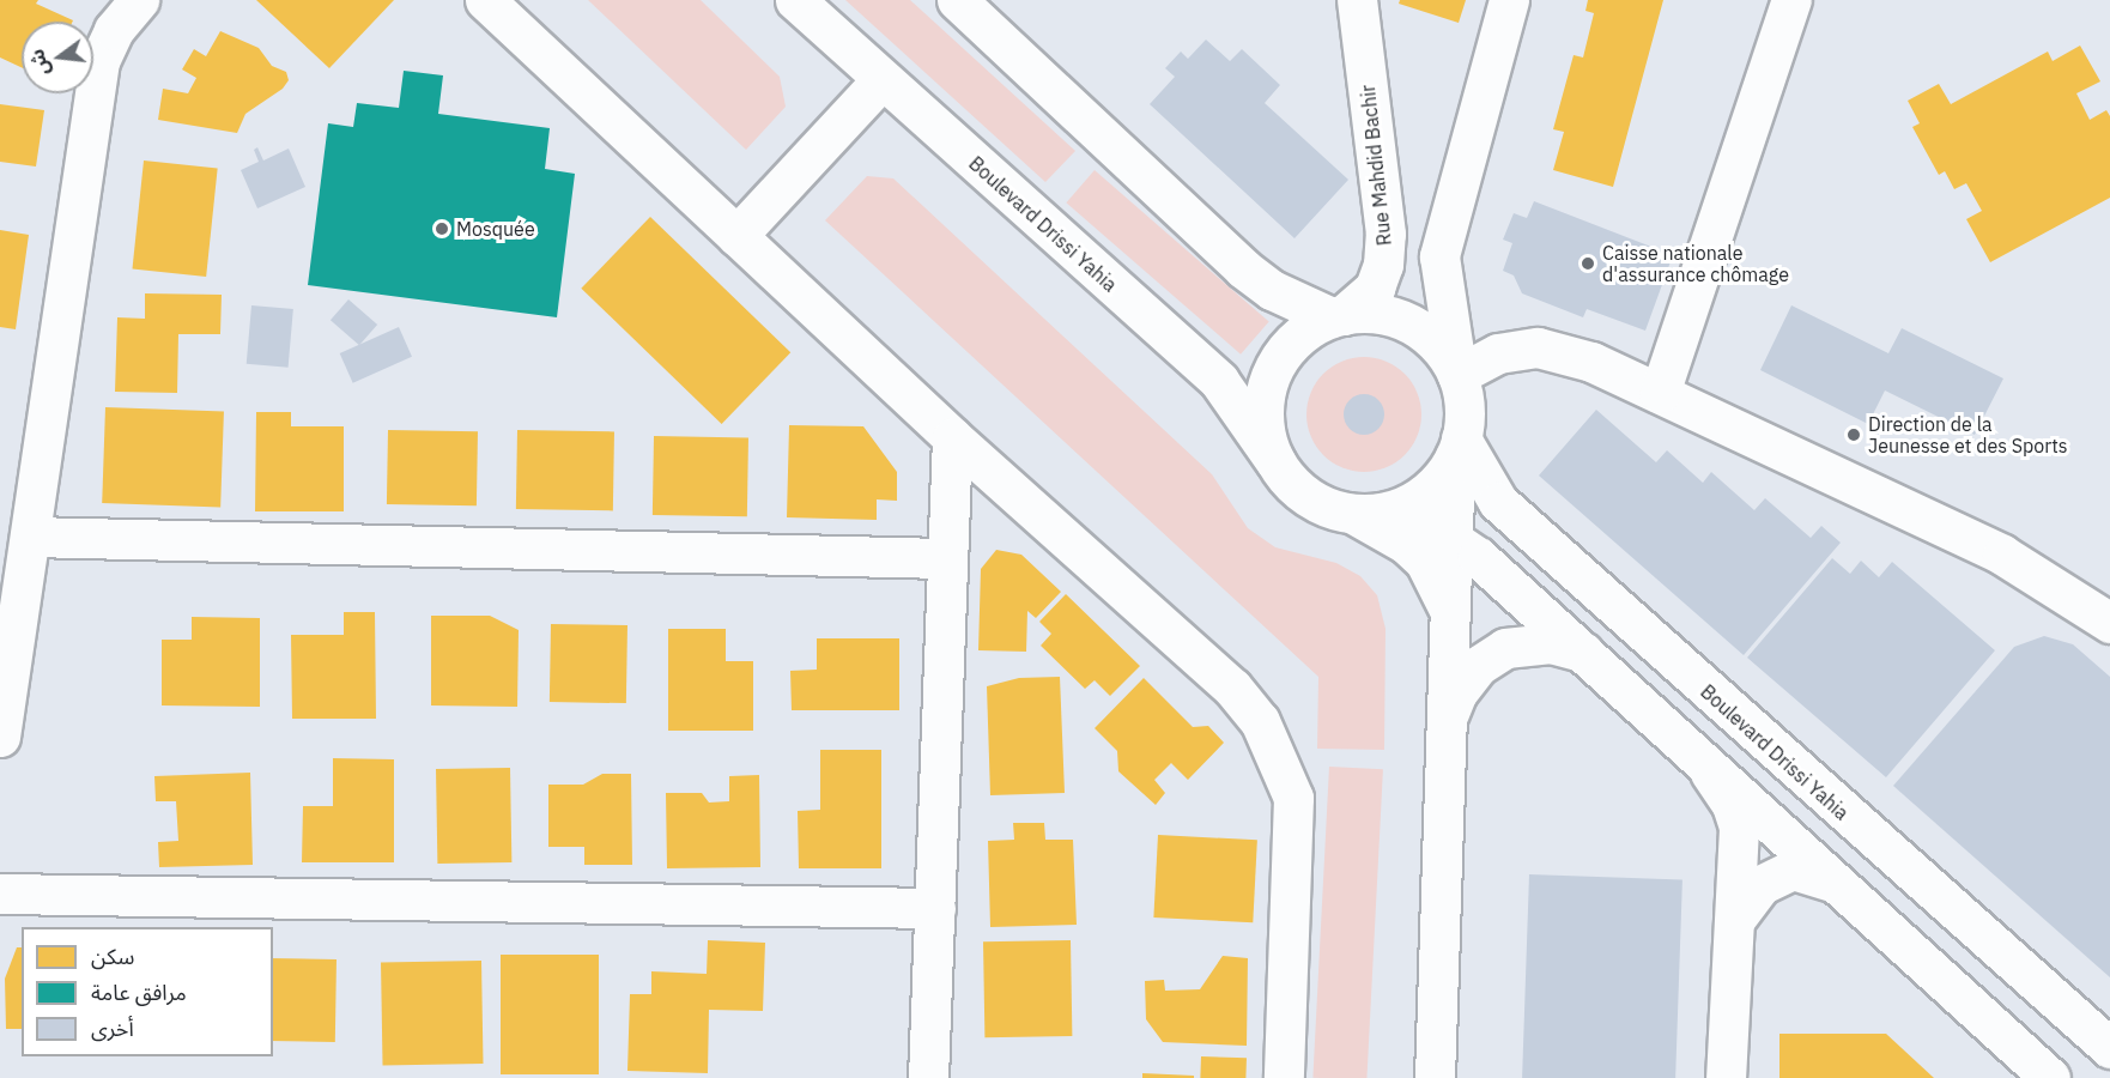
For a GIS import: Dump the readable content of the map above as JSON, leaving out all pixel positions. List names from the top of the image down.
{
  "streets": {
    "street": ["Rue Mahdid Bachir", "Boulevard Drissi Yahia"]
  },
  "crossings": [
    ["Rue Mahdid Bachir", "Boulevard Drissi Yahia"]
  ],
  "places": ["Mosquée", "Caisse nationale d'assurance chômage", "Direction de la Jeunesse et des Sports"],
  "legend": ["سكن", "مرافق عامة", "أخرى"],
  "north": "left"
}
